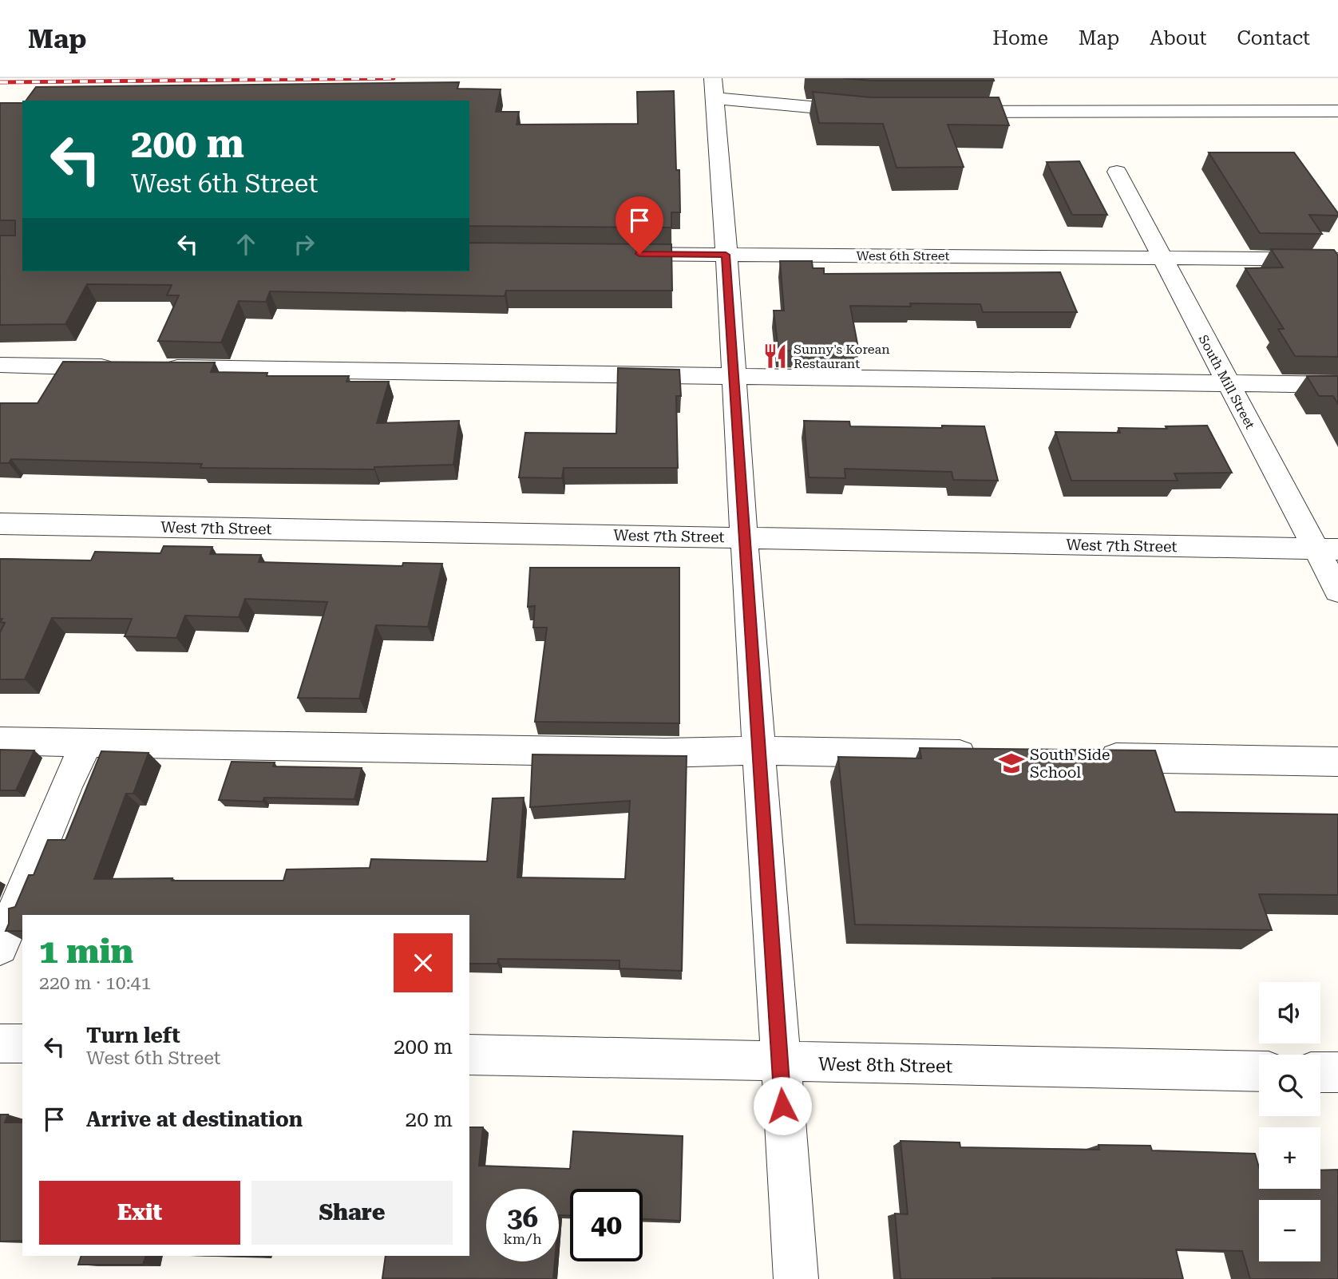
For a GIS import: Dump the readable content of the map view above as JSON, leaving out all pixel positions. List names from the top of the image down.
{
  "streets": {
    "street": [
      "West 6th Street",
      "South Mill Street",
      "West 7th Street",
      "West 8th Street"
    ]
  },
  "crossings": [
    ["West 6th Street", "South Mill Street"],
    ["South Mill Street", "West 7th Street"]
  ],
  "places": {
    "restaurant": ["Sunny's Korean Restaurant"],
    "school or university": ["South Side School"]
  },
  "page": {
    "header": "Map",
    "nav": [
      "Home",
      "Map",
      "About",
      "Contact"
    ],
    "turn": ["200 m", "West 6th Street"],
    "heading": ["1 min", "220 m · 10:41"],
    "map_buttons": ["+", "−"],
    "list": [
      {
        "name": "Turn left",
        "note": "West 6th Street",
        "value": "200 m"
      },
      {
        "name": "Arrive at destination",
        "value": "20 m"
      }
    ],
    "buttons": ["Exit", "Share"],
    "speed": "36 km/h",
    "limit": "40"
  }
}
